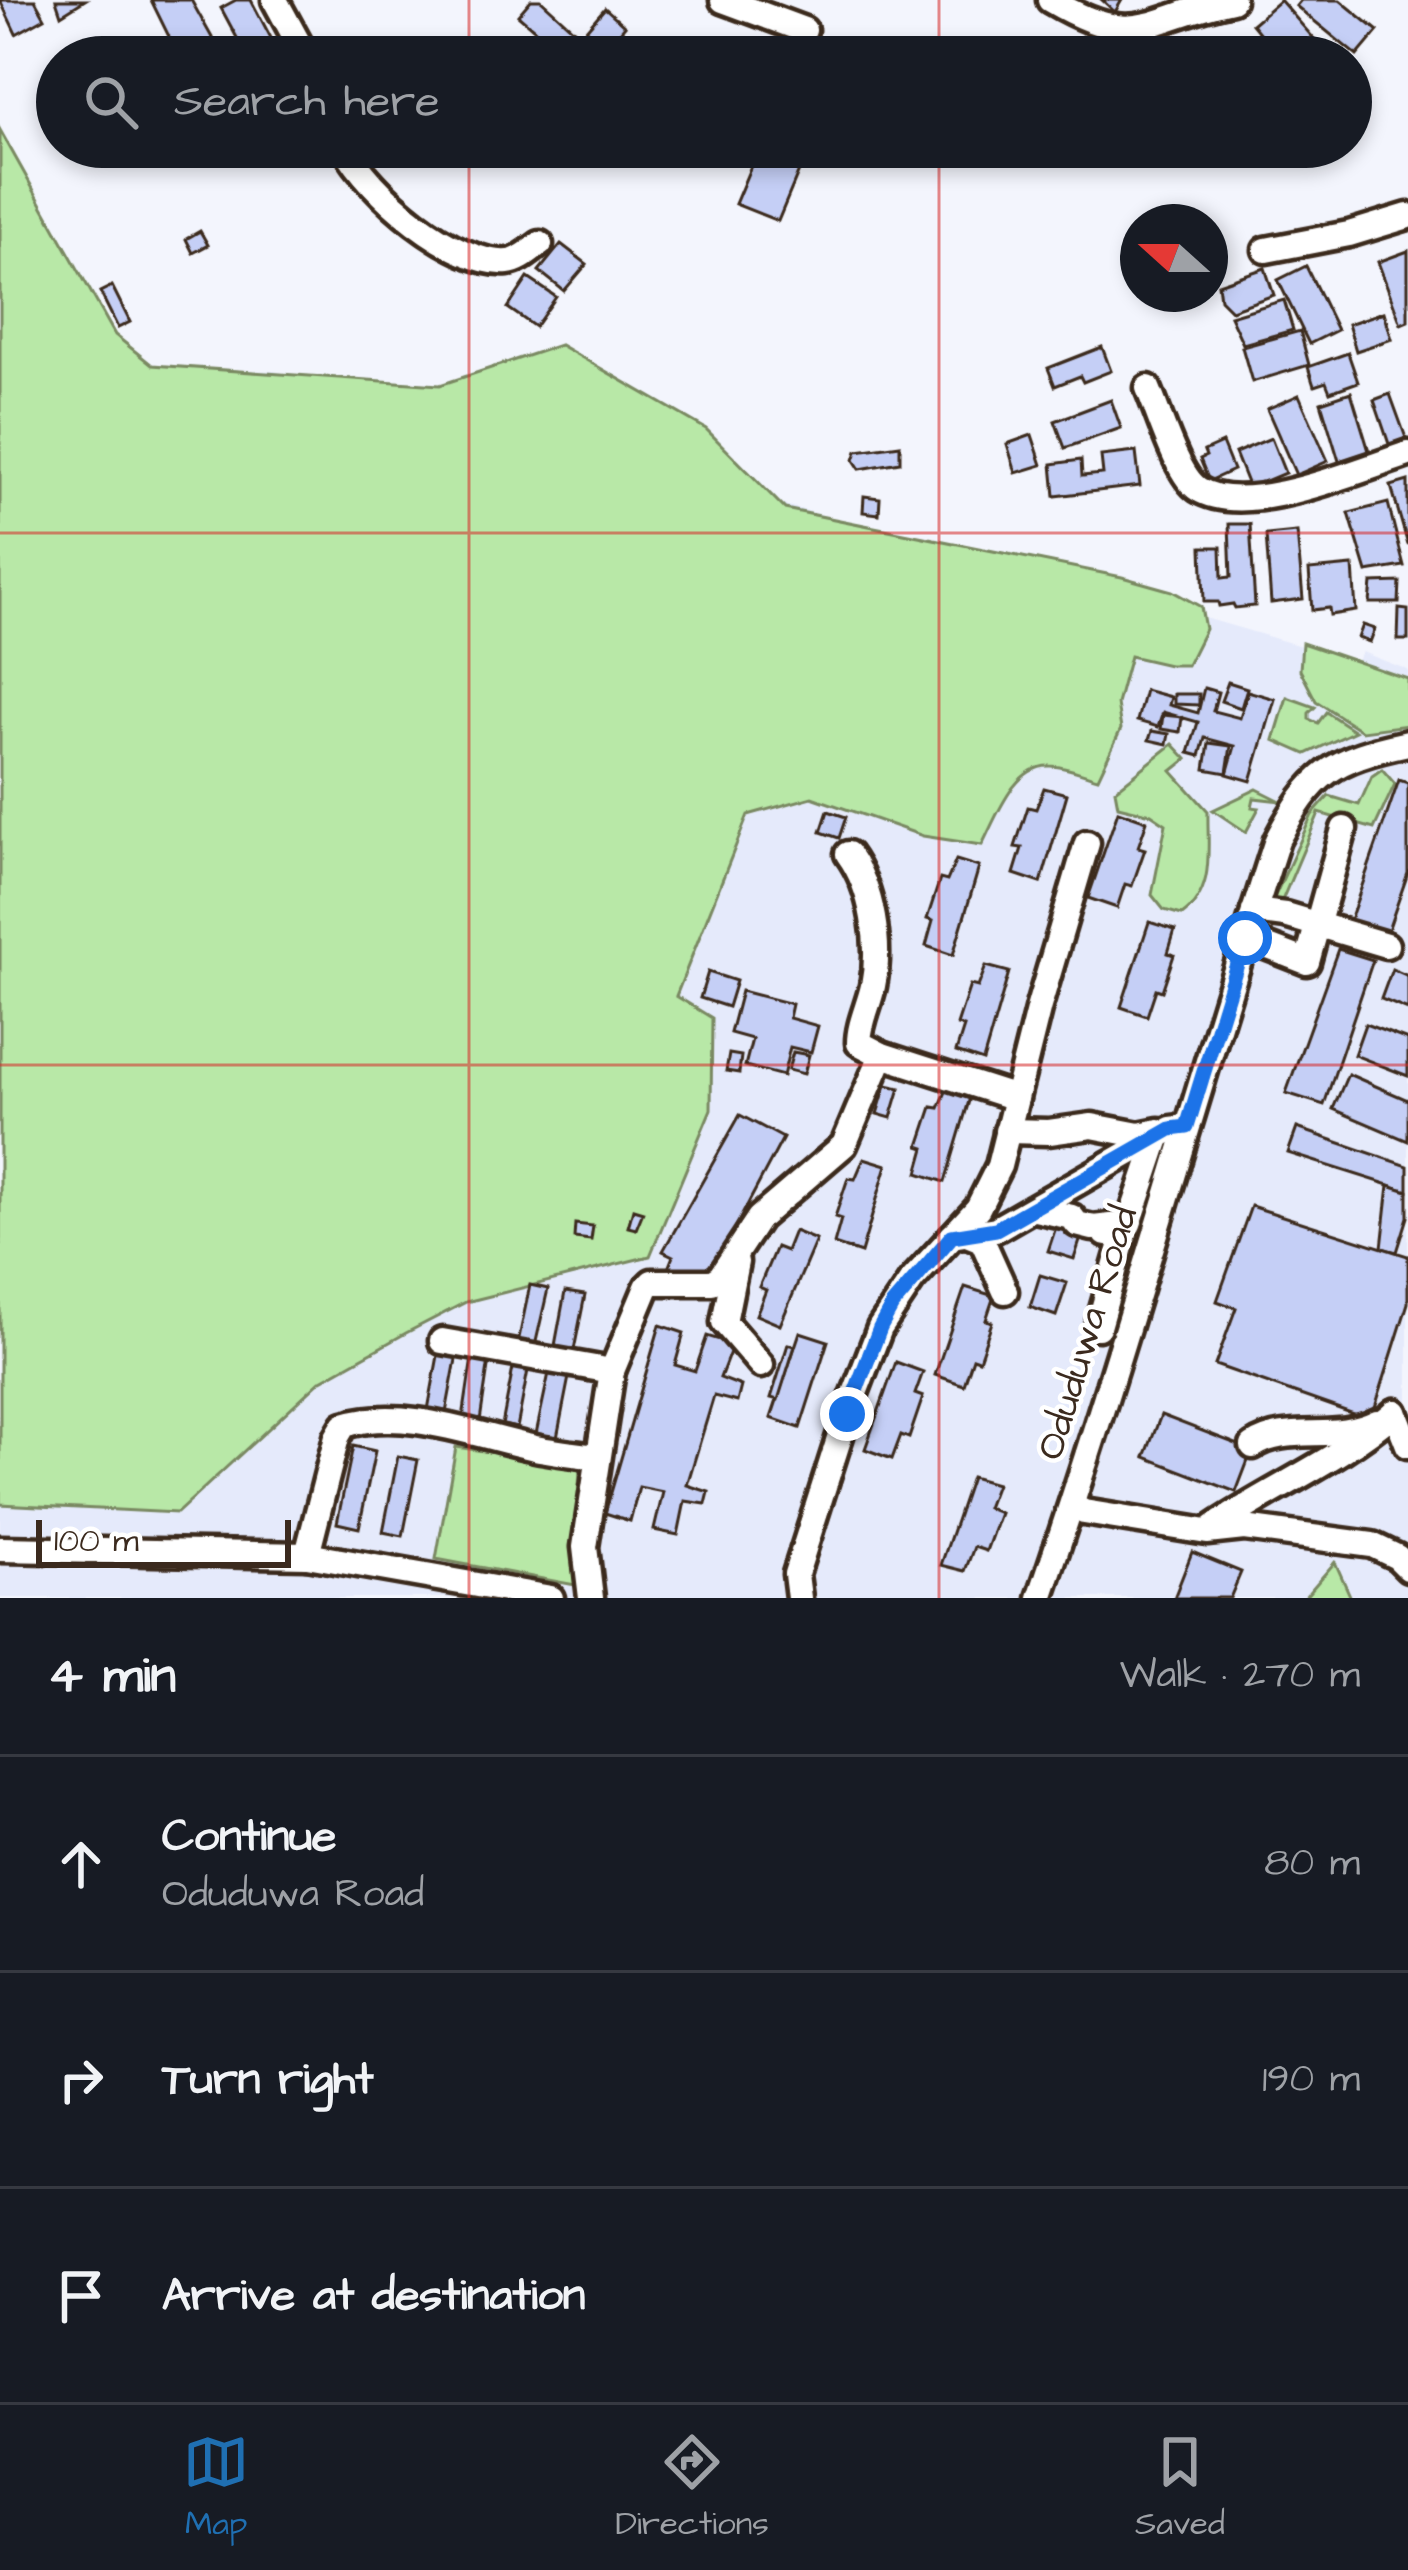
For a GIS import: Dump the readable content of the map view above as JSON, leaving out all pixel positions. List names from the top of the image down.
{
  "streets": {
    "street": ["Oduduwa Road"]
  },
  "scale_bar": "100 m",
  "north": "left",
  "page": {
    "search": "Search here",
    "scale": "100 m",
    "heading": ["4 min", "Walk · 270 m"],
    "list": [
      ["Continue", "Oduduwa Road", "80 m"],
      ["Turn right", "190 m"],
      "Arrive at destination"
    ],
    "nav": ["Map", "Directions", "Saved"]
  }
}
